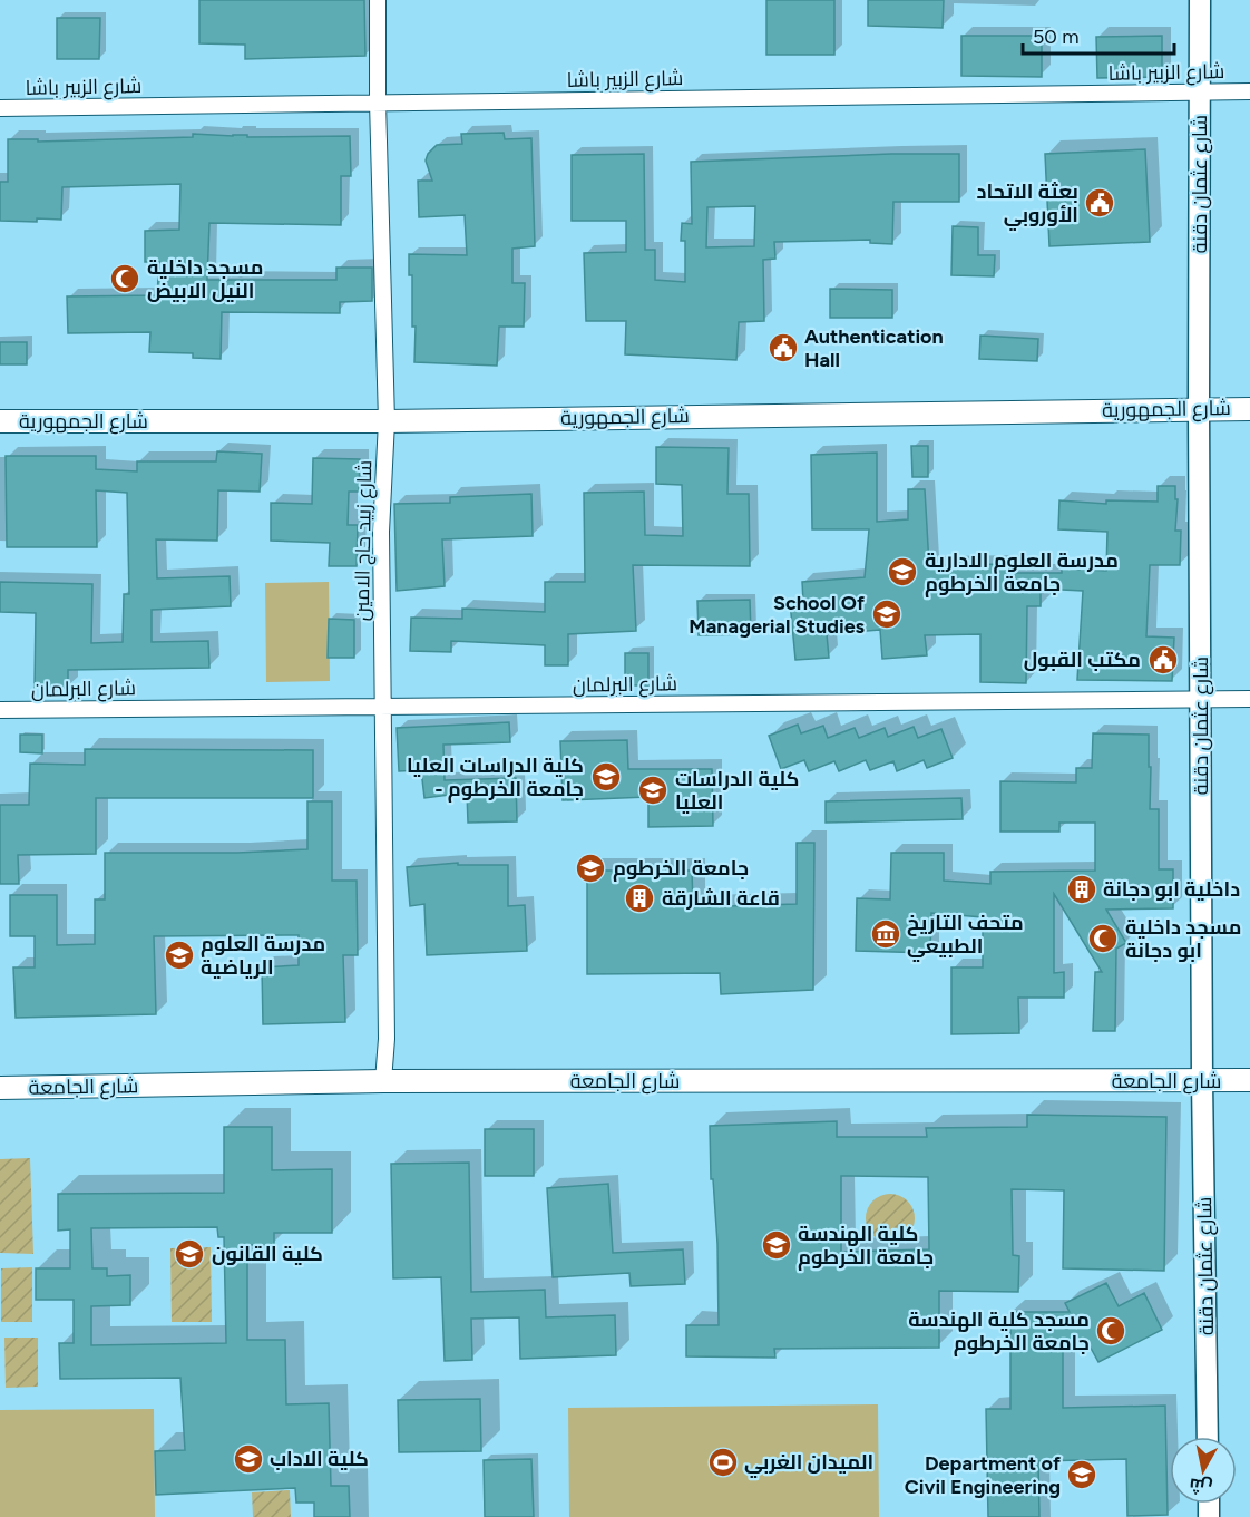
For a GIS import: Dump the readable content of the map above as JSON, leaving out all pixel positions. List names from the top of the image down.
{
  "streets": {
    "main road": ["شارع الجمهورية", "شارع الجامعة"],
    "street": [
      "شارع الزبير باشا",
      "شارع عثمان دقنة",
      "شارع زبيد حاج الامين",
      "شارع البرلمان"
    ]
  },
  "crossings": [
    ["شارع الزبير باشا", "شارع عثمان دقنة"],
    ["شارع الزبير باشا", "شارع زبيد حاج الامين"],
    ["شارع عثمان دقنة", "شارع الجمهورية"],
    ["شارع عثمان دقنة", "شارع البرلمان"],
    ["شارع عثمان دقنة", "شارع الجامعة"],
    ["شارع الجمهورية", "شارع زبيد حاج الامين"],
    ["شارع زبيد حاج الامين", "شارع البرلمان"],
    ["شارع زبيد حاج الامين", "شارع الجامعة"]
  ],
  "places": {
    "public building": ["بعثة الاتحاد الأوروبي", "Authentication Hall", "مكتب القبول"],
    "mosque": ["مسجد داخلية النيل الابيض", "مسجد داخلية ابو دجانة", "مسجد كلية الهندسة جامعة الخرطوم"],
    "school or university": [
      "مدرسة العلوم الادارية جامعة الخرطوم",
      "School Of Managerial Studies",
      "كلية الدراسات العليا - جامعة الخرطوم",
      "كلية الدراسات العليا",
      "جامعة الخرطوم",
      "مدرسة العلوم الرياضية",
      "كلية الهندسة جامعة الخرطوم",
      "كلية القانون",
      "كلية الاداب",
      "Department of Civil Engineering"
    ],
    "building": ["داخلية ابو دجانة", "قاعة الشارقة"],
    "museum": ["متحف التاريخ الطبيعي"],
    "sports": ["الميدان الغربي"]
  },
  "scale_bar": "50 m",
  "north": "bottom"
}
